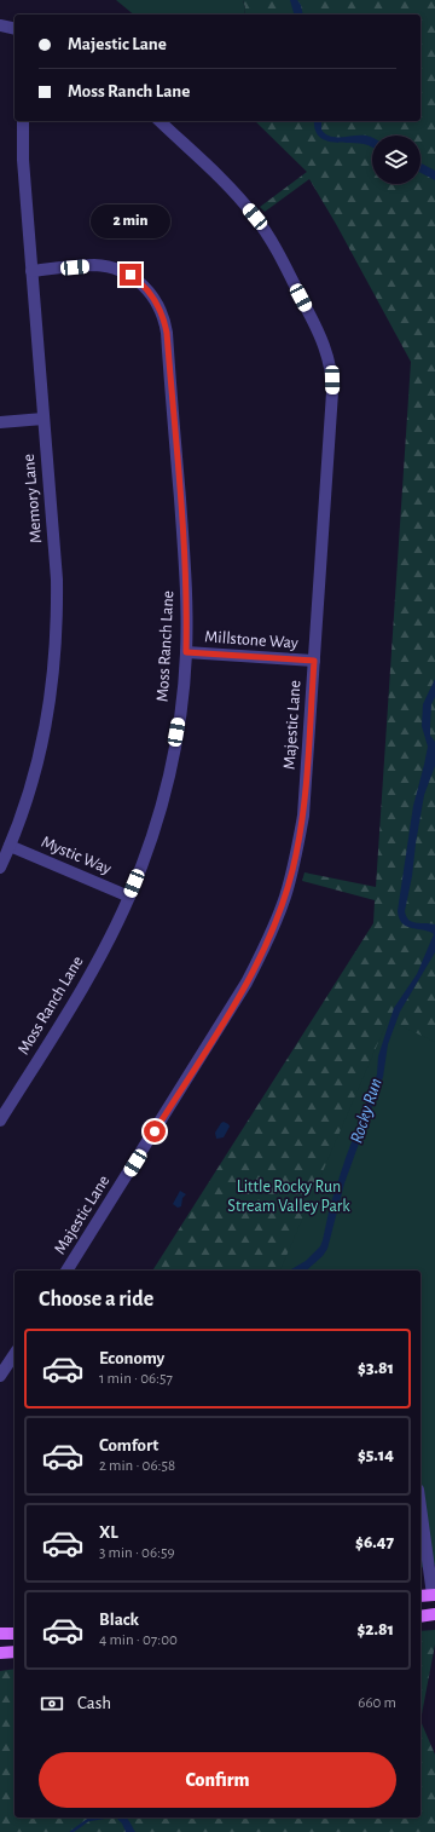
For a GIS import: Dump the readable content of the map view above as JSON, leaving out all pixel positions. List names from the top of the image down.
{
  "streets": {
    "street": [
      "Memory Lane",
      "Millstone Way",
      "Moss Ranch Lane",
      "Majestic Lane",
      "Mystic Way"
    ]
  },
  "crossings": [
    ["Memory Lane", "Moss Ranch Lane"],
    ["Memory Lane", "Mystic Way"],
    ["Millstone Way", "Moss Ranch Lane"],
    ["Millstone Way", "Majestic Lane"],
    ["Moss Ranch Lane", "Mystic Way"]
  ],
  "water": ["Rocky Run"],
  "parks": ["Little Rocky Run Stream Valley Park"],
  "page": {
    "banner": ["Majestic Lane", "Moss Ranch Lane"],
    "bubble": "2 min",
    "heading": "Choose a ride",
    "list": [
      {
        "name": "Economy",
        "note": "1 min · 06:57",
        "value": "$3.81"
      },
      {
        "name": "Comfort",
        "note": "2 min · 06:58",
        "value": "$5.14"
      },
      {
        "name": "XL",
        "note": "3 min · 06:59",
        "value": "$6.47"
      },
      {
        "name": "Black",
        "note": "4 min · 07:00",
        "value": "$2.81"
      }
    ],
    "pay": ["Cash", "660 m"],
    "buttons": "Confirm"
  }
}
